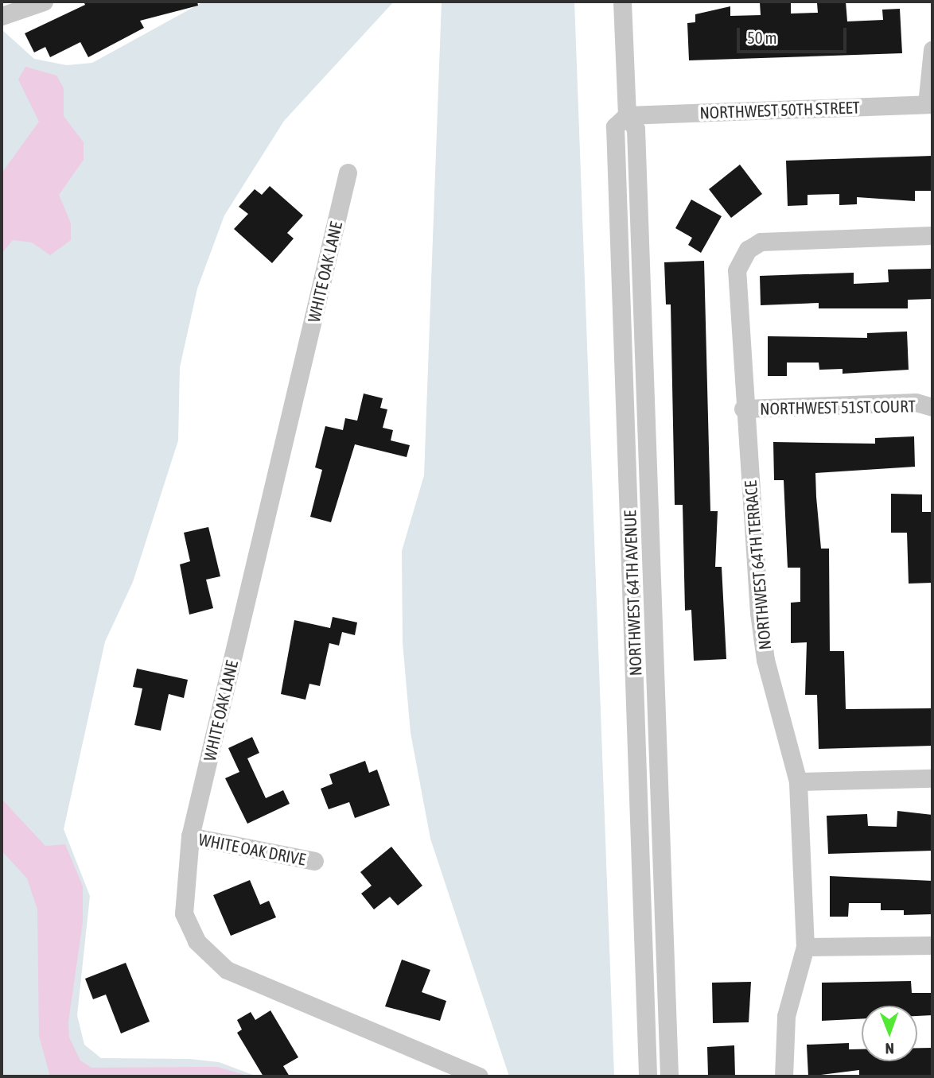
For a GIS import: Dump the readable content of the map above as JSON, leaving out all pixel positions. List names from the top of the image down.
{
  "streets": {
    "street": [
      "NORTHWEST 50TH STREET",
      "WHITE OAK LANE",
      "NORTHWEST 51ST COURT",
      "NORTHWEST 64TH TERRACE",
      "NORTHWEST 64TH AVENUE",
      "WHITE OAK DRIVE"
    ]
  },
  "crossings": [
    ["NORTHWEST 50TH STREET", "NORTHWEST 64TH AVENUE"],
    ["WHITE OAK LANE", "WHITE OAK DRIVE"],
    ["NORTHWEST 51ST COURT", "NORTHWEST 64TH TERRACE"]
  ],
  "scale_bar": "50 m",
  "north": "bottom"
}
